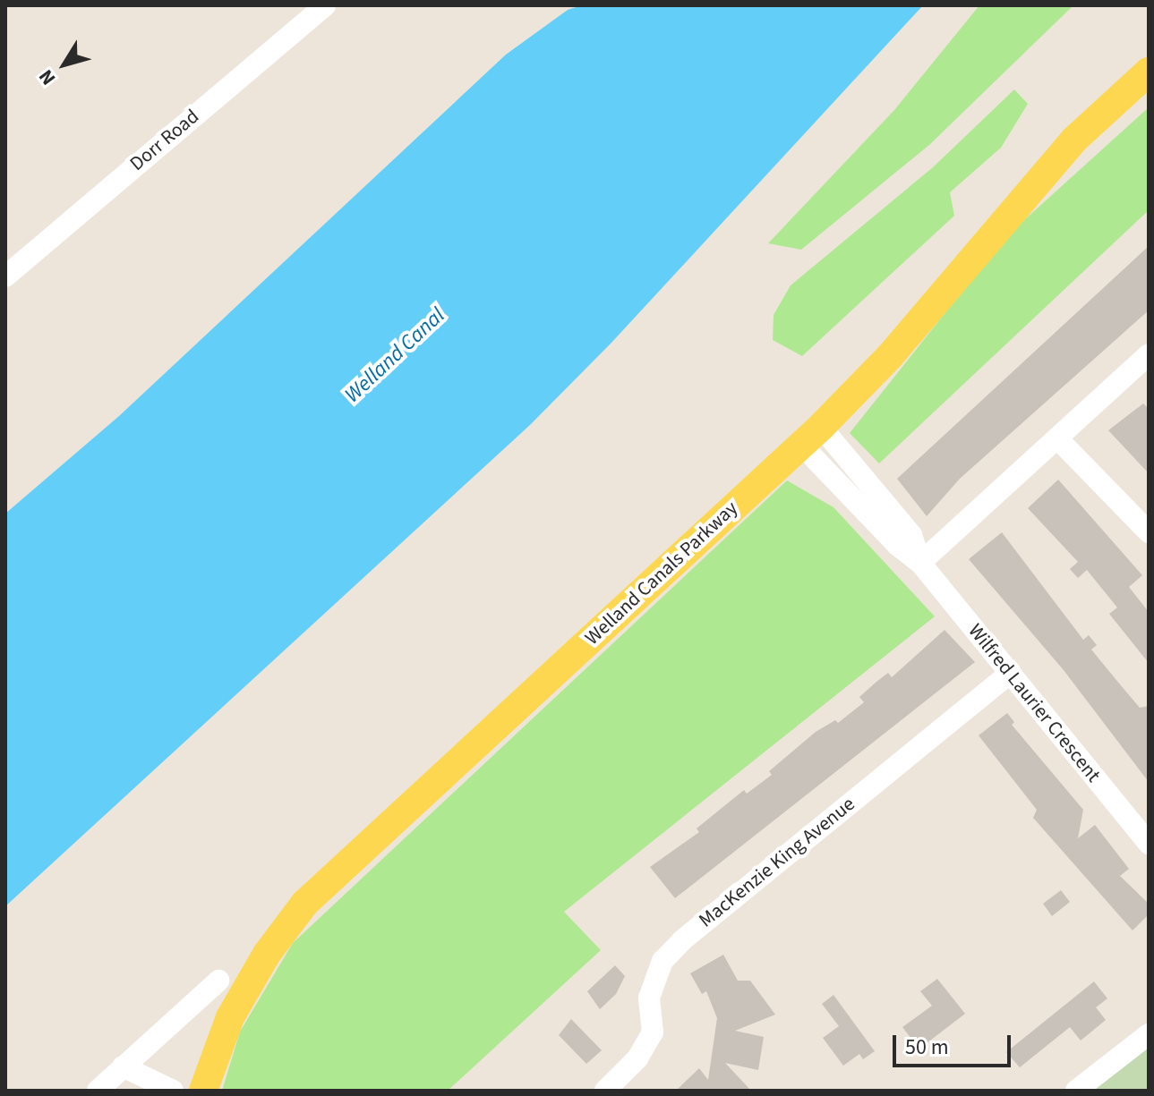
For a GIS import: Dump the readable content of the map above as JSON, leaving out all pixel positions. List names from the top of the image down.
{
  "streets": {
    "main road": ["Welland Canals Parkway"],
    "street": ["Dorr Road", "Wilfred Laurier Crescent", "MacKenzie King Avenue"]
  },
  "crossings": [
    ["Welland Canals Parkway", "Wilfred Laurier Crescent"],
    ["Wilfred Laurier Crescent", "MacKenzie King Avenue"]
  ],
  "water": ["Welland Canal"],
  "scale_bar": "50 m",
  "north": "bottom left"
}
